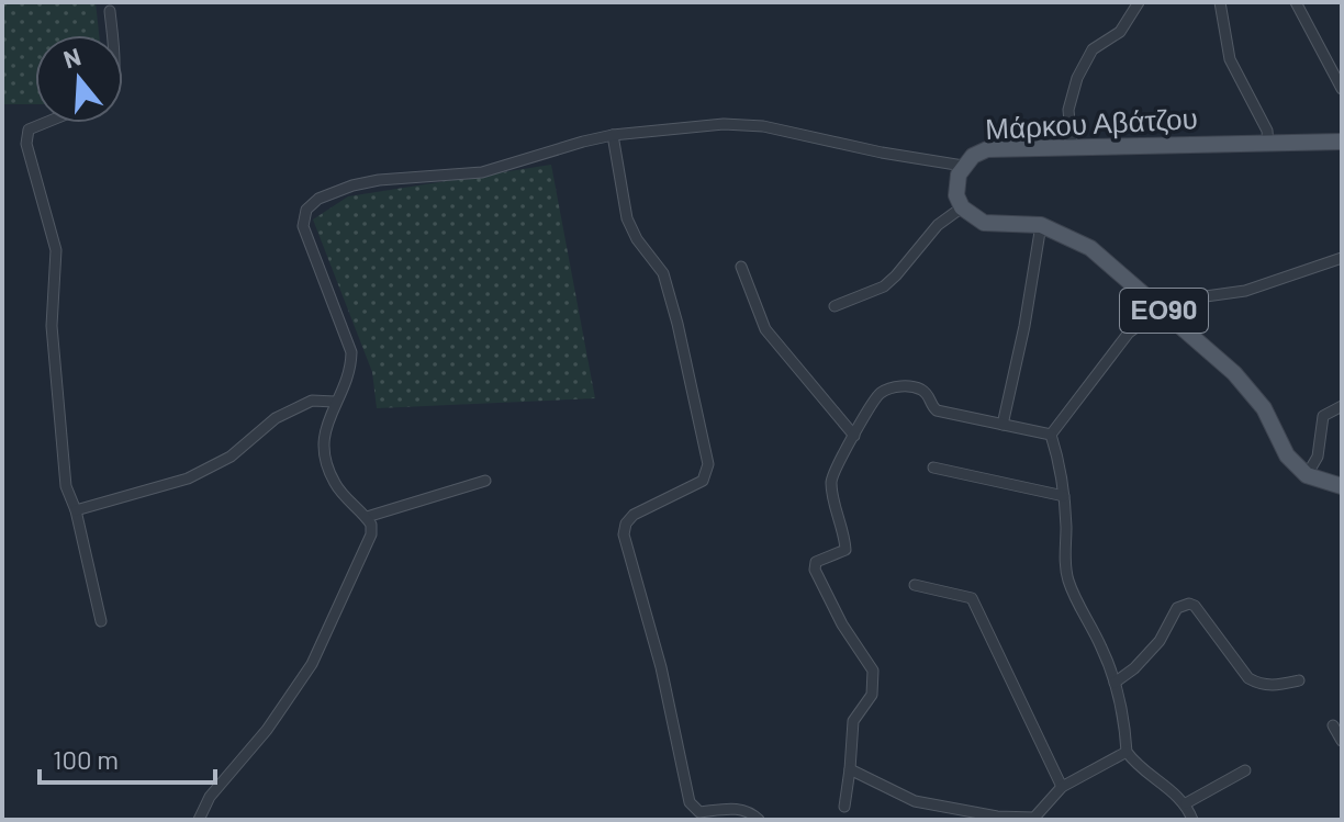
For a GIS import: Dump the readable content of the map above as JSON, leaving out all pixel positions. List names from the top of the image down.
{
  "streets": {
    "main road": ["Μάρκου Αβάτζου", "ΕΟ90"]
  },
  "crossings": [
    ["Μάρκου Αβάτζου", "ΕΟ90"]
  ],
  "scale_bar": "100 m",
  "north": "top"
}
